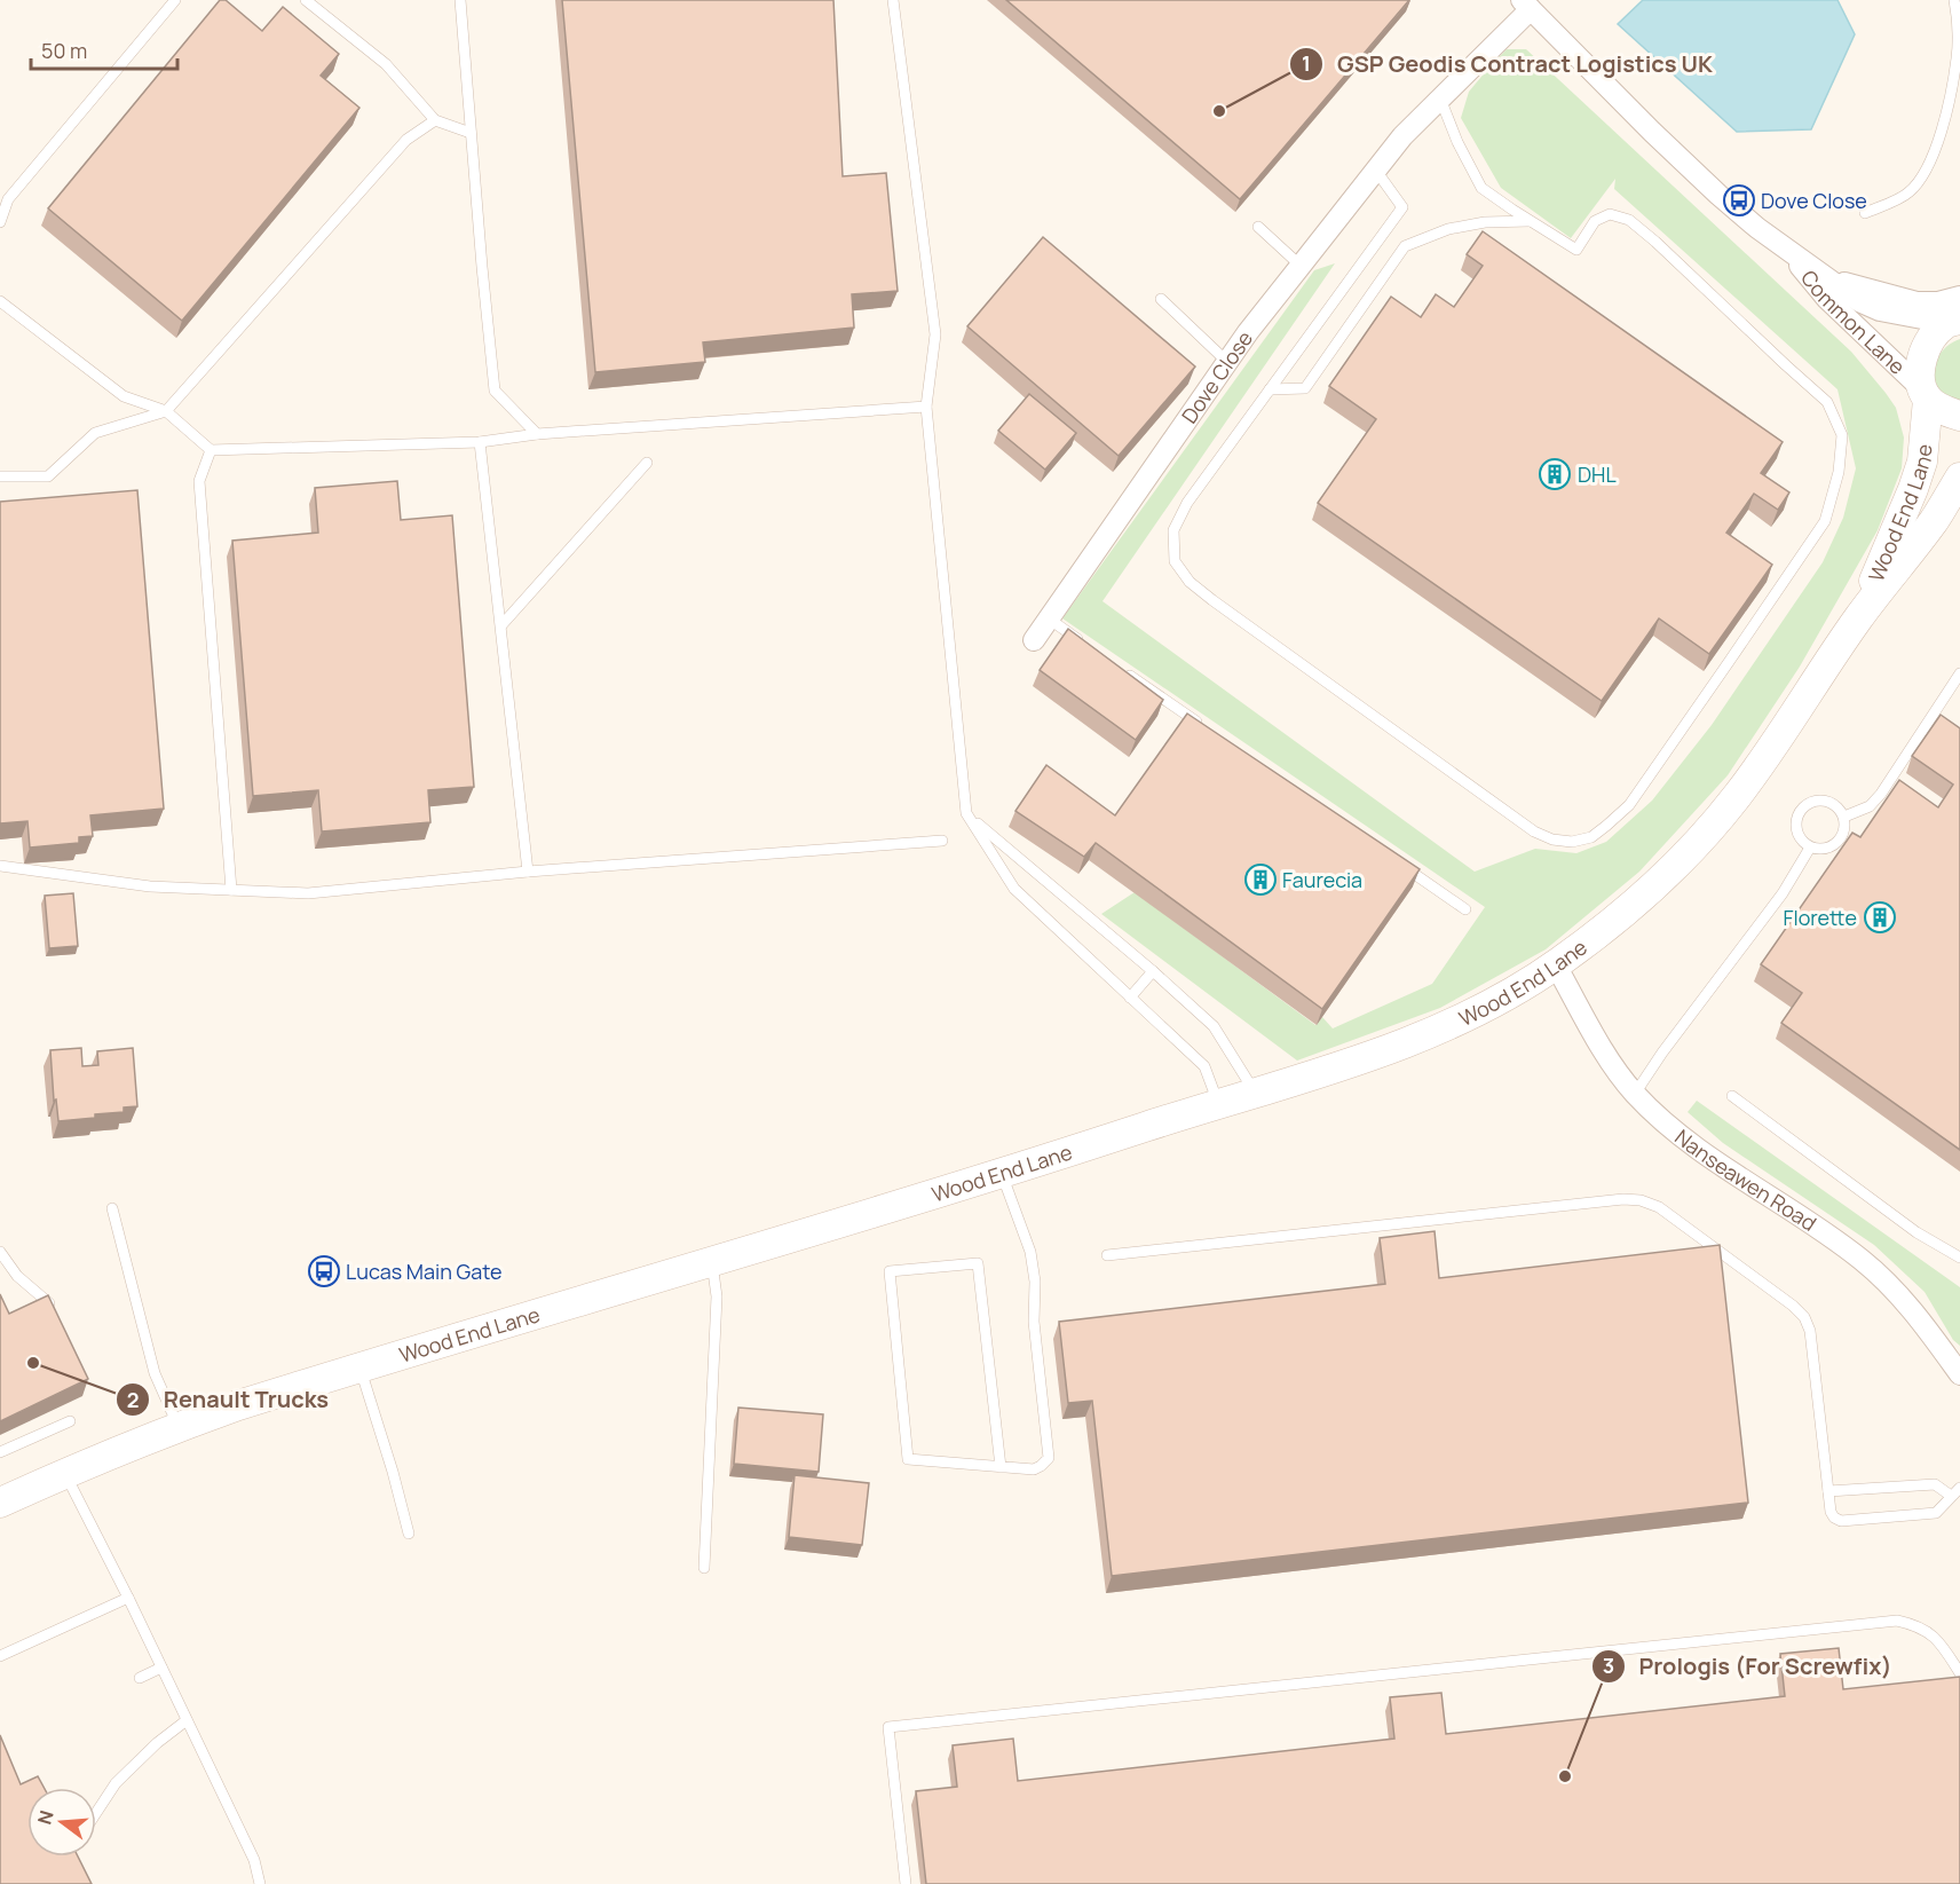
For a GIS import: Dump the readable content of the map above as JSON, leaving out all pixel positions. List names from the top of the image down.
{
  "streets": {
    "street": [
      "Common Lane",
      "Dove Close",
      "Wood End Lane",
      "Nanseawen Road"
    ]
  },
  "crossings": [
    ["Common Lane", "Dove Close"],
    ["Common Lane", "Wood End Lane"],
    ["Wood End Lane", "Nanseawen Road"]
  ],
  "places": {
    "other": ["GSP Geodis Contract Logistics UK", "Renault Trucks", "Prologis (For Screwfix)"],
    "bus stop": ["Dove Close", "Lucas Main Gate"],
    "building": ["DHL", "Faurecia", "Florette"]
  },
  "scale_bar": "50 m",
  "north": "left"
}
